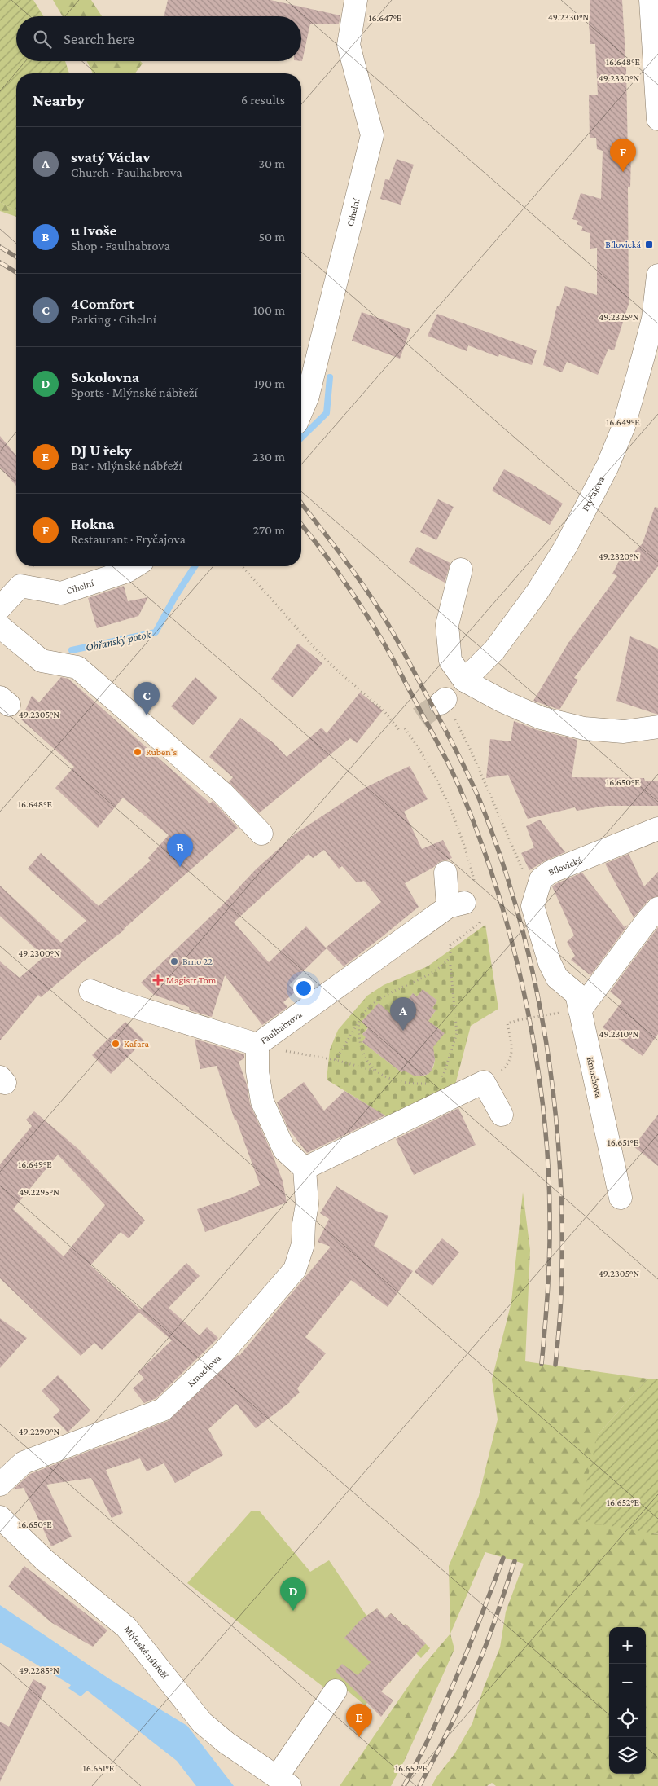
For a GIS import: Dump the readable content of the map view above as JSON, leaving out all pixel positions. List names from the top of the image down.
{
  "streets": {
    "street": [
      "Cihelní",
      "Fryčajova",
      "Bílovická",
      "Faulhabrova",
      "Kmochova",
      "Mlýnské nábřeží"
    ]
  },
  "crossings": [
    ["Bílovická", "Kmochova"]
  ],
  "water": ["Obřanský potok"],
  "places": {
    "transit": ["Bílovická"],
    "other": ["Ruben's", "Brno 22", "Kafara"],
    "health": ["Magistr Tom"]
  },
  "page": {
    "search": "Search here",
    "heading": ["Nearby", "6 results"],
    "list": [
      {
        "mark": "A",
        "name": "svatý Václav",
        "note": "Church · Faulhabrova",
        "value": "30 m"
      },
      {
        "mark": "B",
        "name": "u Ivoše",
        "note": "Shop · Faulhabrova",
        "value": "50 m"
      },
      {
        "mark": "C",
        "name": "4Comfort",
        "note": "Parking · Cihelní",
        "value": "100 m"
      },
      {
        "mark": "D",
        "name": "Sokolovna",
        "note": "Sports · Mlýnské nábřeží",
        "value": "190 m"
      },
      {
        "mark": "E",
        "name": "DJ U řeky",
        "note": "Bar · Mlýnské nábřeží",
        "value": "230 m"
      },
      {
        "mark": "F",
        "name": "Hokna",
        "note": "Restaurant · Fryčajova",
        "value": "270 m"
      }
    ],
    "pins": [
      "F",
      "C",
      "B",
      "A",
      "D",
      "E"
    ],
    "map_buttons": ["+", "−"]
  },
  "coordinates": [
    "49.2330°N",
    "16.647°E",
    "16.648°E",
    "49.2325°N",
    "16.649°E",
    "49.2320°N",
    "49.2305°N",
    "16.650°E",
    "49.2300°N",
    "49.2310°N",
    "16.651°E",
    "49.2295°N",
    "49.2290°N",
    "16.652°E",
    "49.2285°N"
  ]
}
